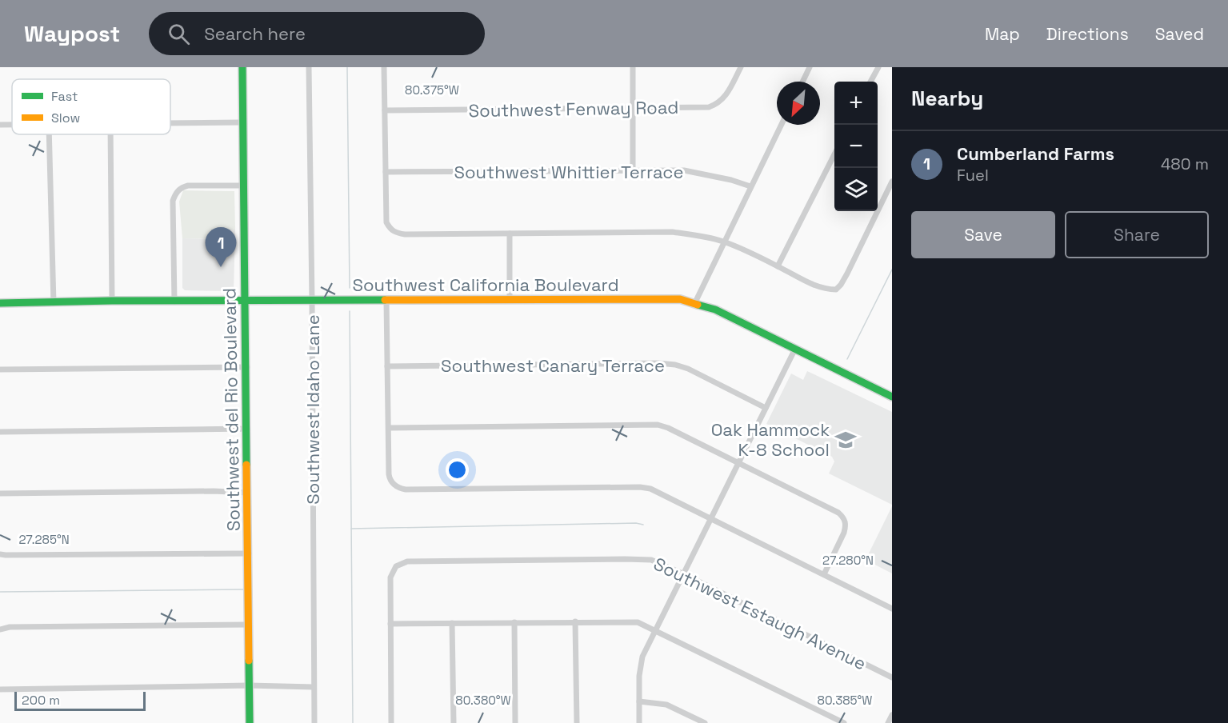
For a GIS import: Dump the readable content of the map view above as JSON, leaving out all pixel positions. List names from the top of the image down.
{
  "streets": {
    "street": [
      "Southwest Fenway Road",
      "Southwest Whittier Terrace",
      "Southwest California Boulevard",
      "Southwest Canary Terrace",
      "Southwest del Rio Boulevard",
      "Southwest Idaho Lane",
      "Southwest Estaugh Avenue"
    ]
  },
  "crossings": [
    ["Southwest California Boulevard", "Southwest del Rio Boulevard"],
    ["Southwest California Boulevard", "Southwest Idaho Lane"]
  ],
  "places": {
    "school or university": ["Oak Hammock K-8 School"]
  },
  "legend": ["Fast", "Slow"],
  "scale_bar": "200 m",
  "north": "bottom left",
  "page": {
    "header": "Waypost",
    "search": "Search here",
    "nav": ["Map", "Directions", "Saved"],
    "heading": "Nearby",
    "map_buttons": ["+", "−"],
    "list": [
      {
        "mark": "1",
        "name": "Cumberland Farms",
        "note": "Fuel",
        "value": "480 m"
      }
    ],
    "buttons": ["Save", "Share"],
    "pins": "1",
    "scale": "200 m"
  },
  "coordinates": [
    "80.375°W",
    "27.285°N",
    "27.280°N",
    "80.380°W",
    "80.385°W"
  ]
}
